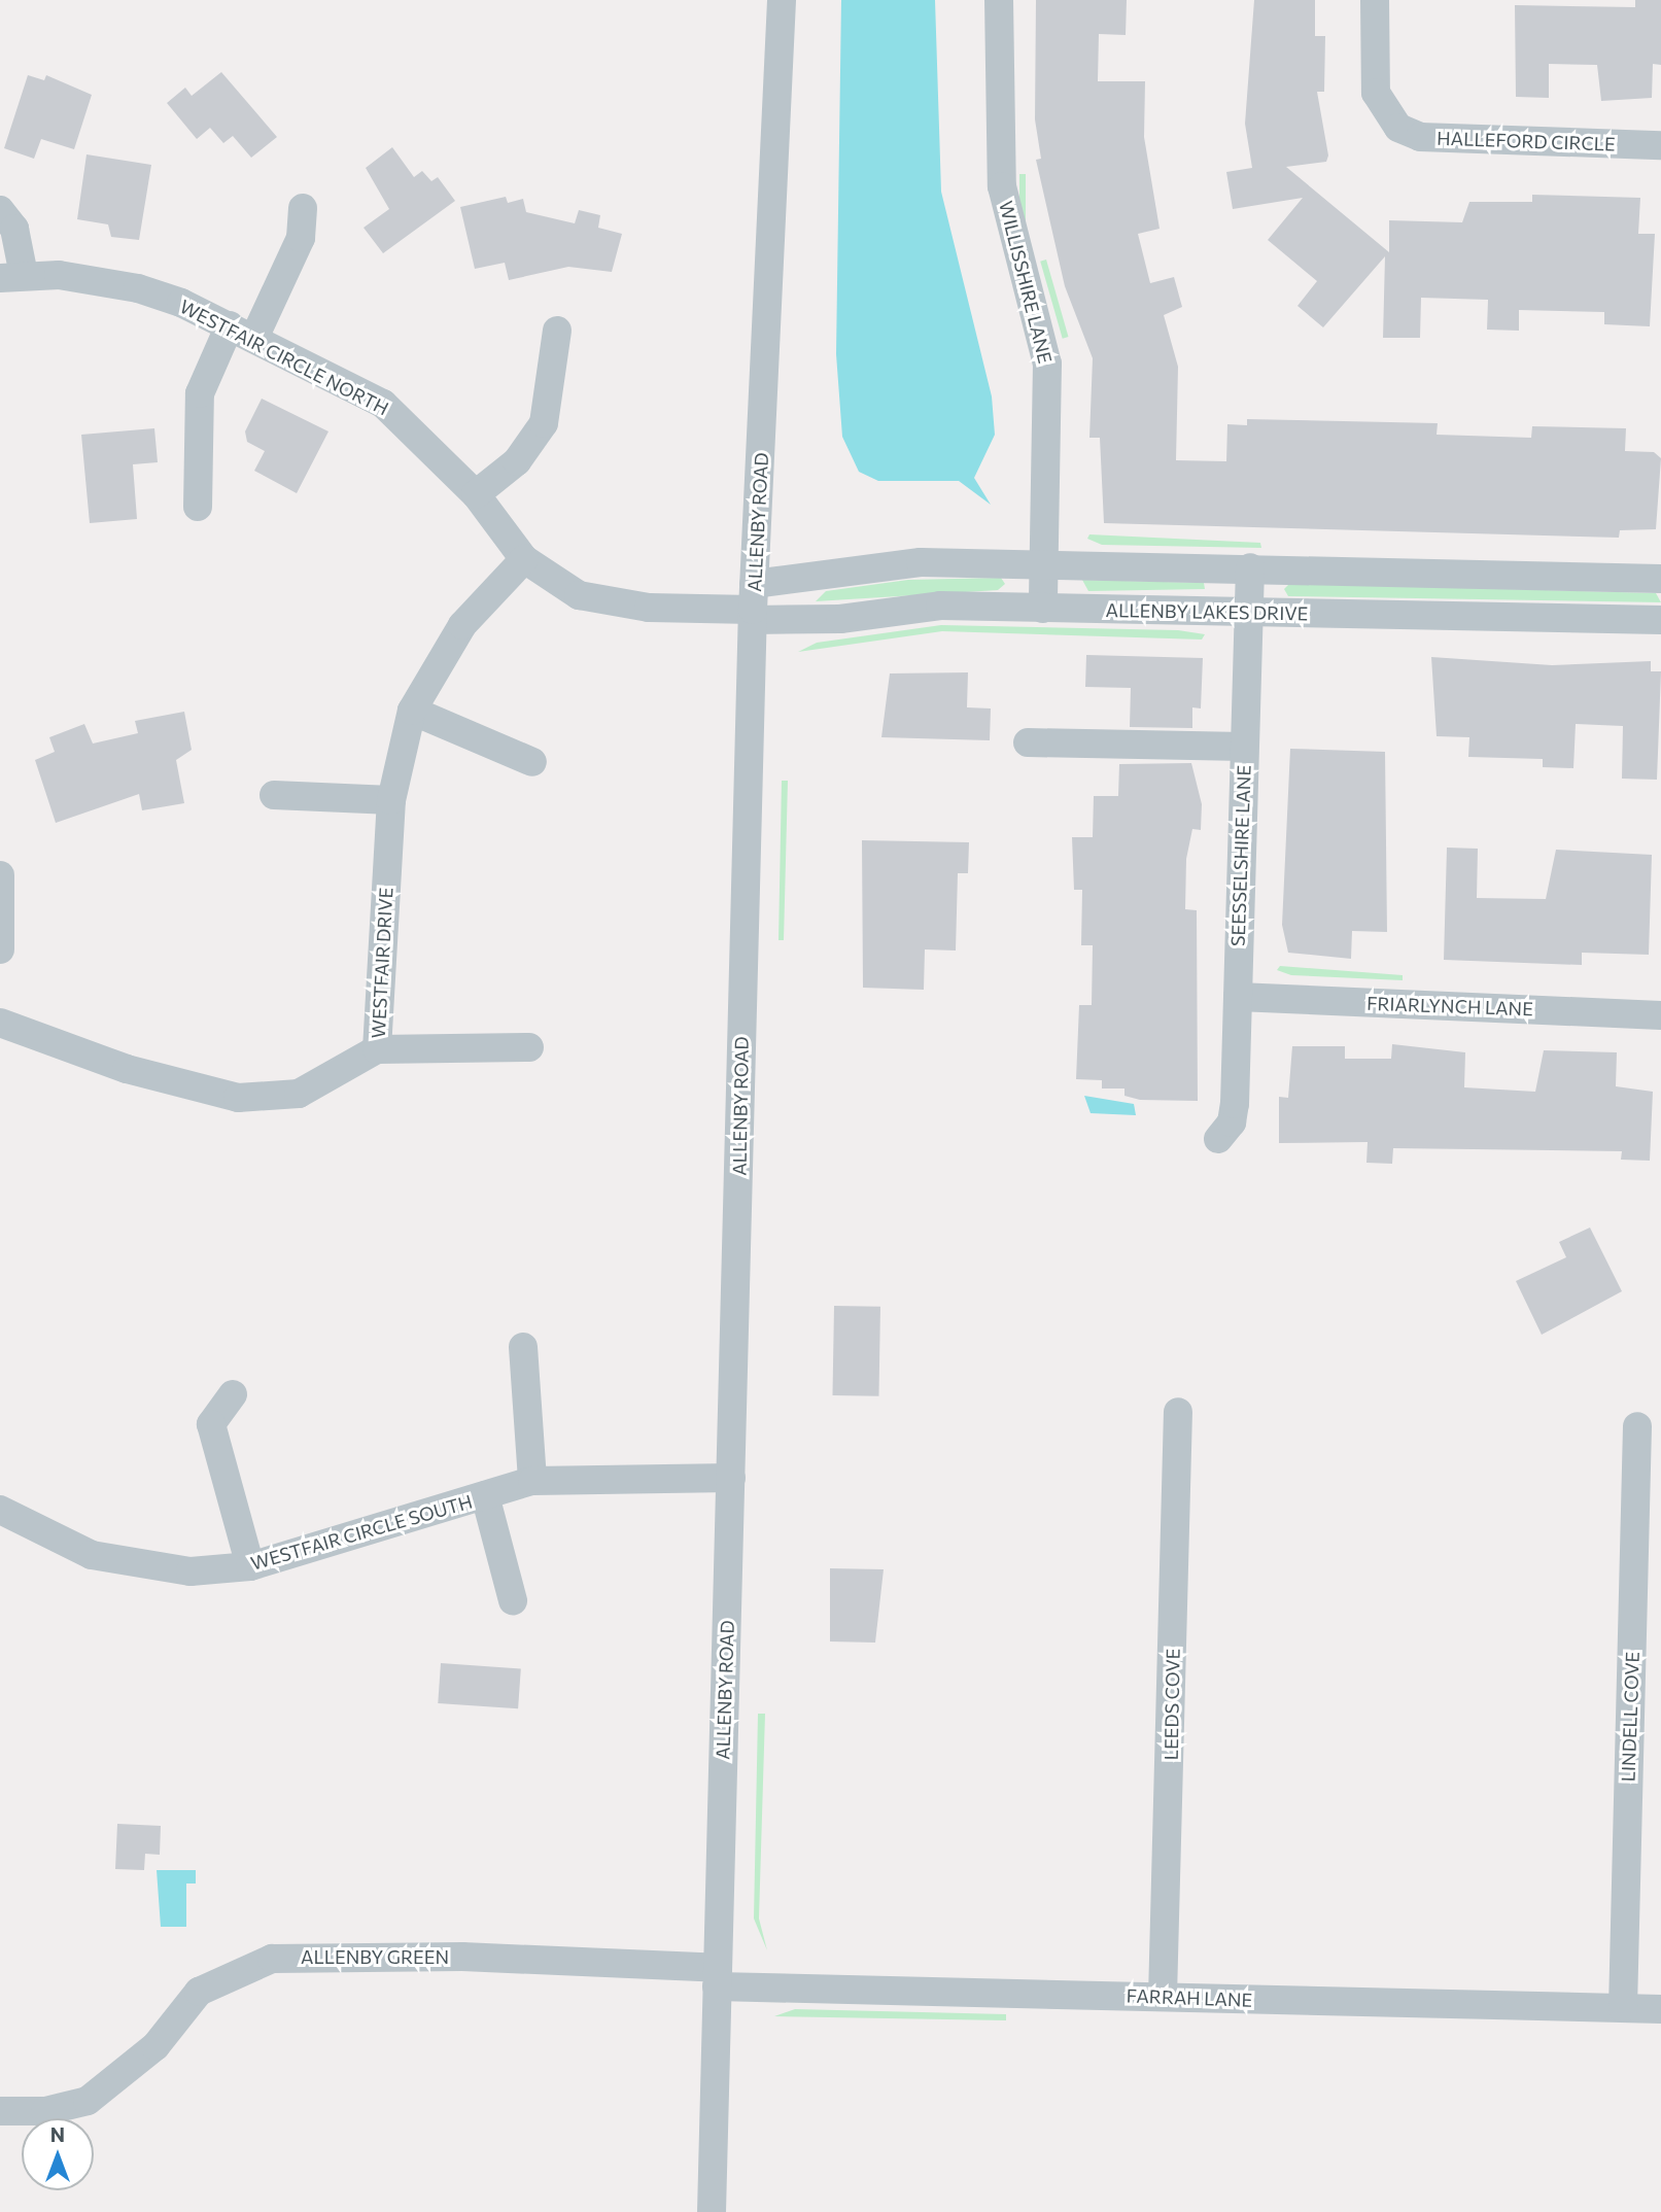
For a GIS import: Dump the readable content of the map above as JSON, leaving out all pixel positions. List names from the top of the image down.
{
  "streets": {
    "street": [
      "HALLEFORD CIRCLE",
      "WILLISSHIRE LANE",
      "WESTFAIR CIRCLE NORTH",
      "ALLENBY ROAD",
      "ALLENBY LAKES DRIVE",
      "SEESSELSHIRE LANE",
      "WESTFAIR DRIVE",
      "FRIARLYNCH LANE",
      "WESTFAIR CIRCLE SOUTH",
      "LEEDS COVE",
      "LINDELL COVE",
      "ALLENBY GREEN",
      "FARRAH LANE"
    ]
  },
  "crossings": [
    ["WILLISSHIRE LANE", "ALLENBY LAKES DRIVE"],
    ["WESTFAIR CIRCLE NORTH", "ALLENBY ROAD"],
    ["WESTFAIR CIRCLE NORTH", "ALLENBY LAKES DRIVE"],
    ["WESTFAIR CIRCLE NORTH", "WESTFAIR DRIVE"],
    ["ALLENBY ROAD", "ALLENBY LAKES DRIVE"],
    ["ALLENBY ROAD", "WESTFAIR CIRCLE SOUTH"],
    ["ALLENBY ROAD", "ALLENBY GREEN"],
    ["ALLENBY ROAD", "FARRAH LANE"],
    ["ALLENBY LAKES DRIVE", "SEESSELSHIRE LANE"],
    ["SEESSELSHIRE LANE", "FRIARLYNCH LANE"],
    ["LEEDS COVE", "FARRAH LANE"],
    ["LINDELL COVE", "FARRAH LANE"],
    ["ALLENBY GREEN", "FARRAH LANE"]
  ],
  "north": "top"
}
